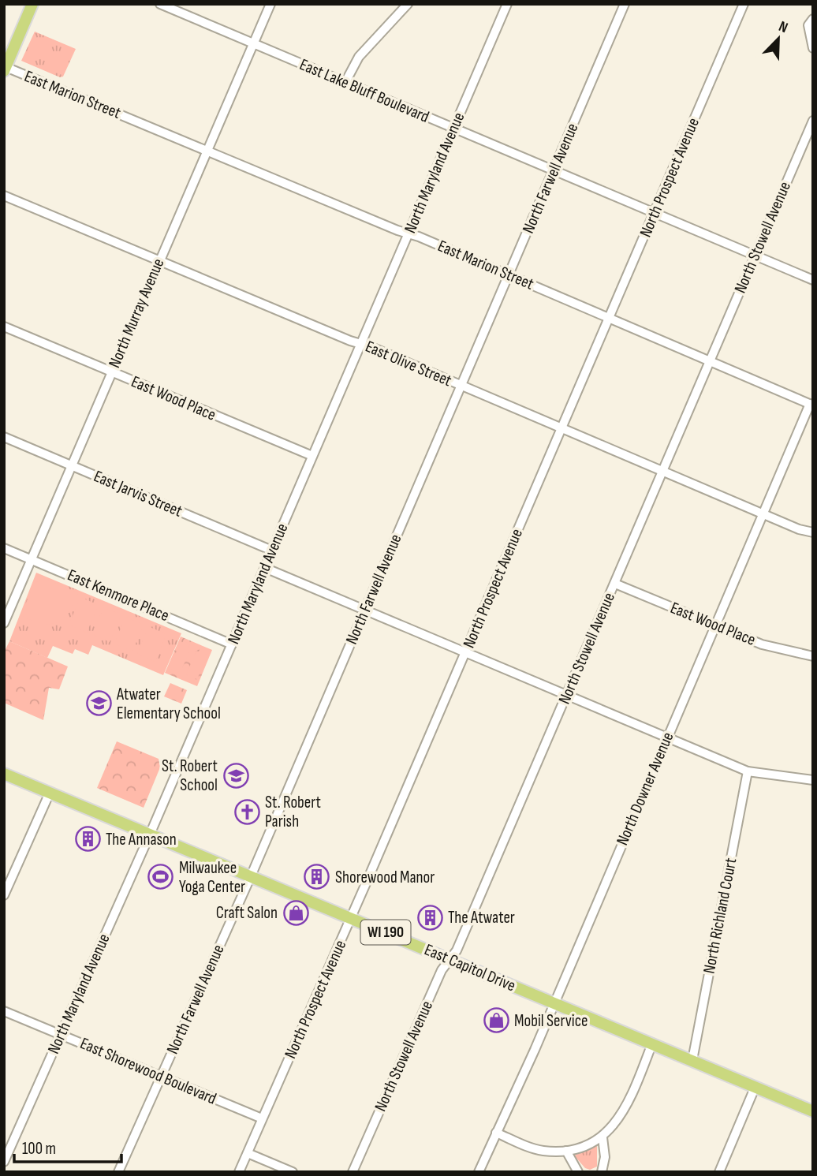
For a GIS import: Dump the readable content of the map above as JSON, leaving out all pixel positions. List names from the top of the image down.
{
  "streets": {
    "main road": ["WI 190", "East Capitol Drive"],
    "street": [
      "East Lake Bluff Boulevard",
      "East Marion Street",
      "North Maryland Avenue",
      "North Prospect Avenue",
      "North Farwell Avenue",
      "North Stowell Avenue",
      "North Murray Avenue",
      "East Olive Street",
      "East Wood Place",
      "East Jarvis Street",
      "East Kenmore Place",
      "North Downer Avenue",
      "North Richland Court",
      "East Shorewood Boulevard"
    ]
  },
  "crossings": [
    ["East Lake Bluff Boulevard", "North Maryland Avenue"],
    ["East Lake Bluff Boulevard", "North Prospect Avenue"],
    ["East Lake Bluff Boulevard", "North Farwell Avenue"],
    ["East Lake Bluff Boulevard", "North Stowell Avenue"],
    ["East Lake Bluff Boulevard", "North Murray Avenue"],
    ["East Marion Street", "North Maryland Avenue"],
    ["East Marion Street", "North Prospect Avenue"],
    ["East Marion Street", "North Farwell Avenue"],
    ["East Marion Street", "North Stowell Avenue"],
    ["East Marion Street", "North Murray Avenue"],
    ["East Marion Street", "North Downer Avenue"],
    ["North Maryland Avenue", "East Olive Street"],
    ["North Maryland Avenue", "East Wood Place"],
    ["North Maryland Avenue", "East Jarvis Street"],
    ["North Maryland Avenue", "East Kenmore Place"],
    ["North Maryland Avenue", "East Capitol Drive"],
    ["North Maryland Avenue", "East Shorewood Boulevard"],
    ["North Prospect Avenue", "East Olive Street"],
    ["North Prospect Avenue", "East Capitol Drive"],
    ["North Prospect Avenue", "East Shorewood Boulevard"],
    ["North Farwell Avenue", "East Olive Street"],
    ["North Farwell Avenue", "East Capitol Drive"],
    ["North Farwell Avenue", "East Shorewood Boulevard"],
    ["North Stowell Avenue", "East Olive Street"],
    ["North Stowell Avenue", "East Wood Place"],
    ["North Stowell Avenue", "East Capitol Drive"],
    ["North Murray Avenue", "East Olive Street"],
    ["North Murray Avenue", "East Wood Place"],
    ["North Murray Avenue", "East Jarvis Street"],
    ["North Murray Avenue", "East Kenmore Place"],
    ["East Olive Street", "North Downer Avenue"],
    ["East Wood Place", "North Downer Avenue"],
    ["North Downer Avenue", "East Capitol Drive"],
    ["North Richland Court", "East Capitol Drive"]
  ],
  "places": {
    "school or university": ["Atwater Elementary School", "St. Robert School"],
    "church": ["St. Robert Parish"],
    "building": ["The Annason", "Shorewood Manor", "The Atwater"],
    "sports": ["Milwaukee Yoga Center"],
    "shop": ["Craft Salon", "Mobil Service"]
  },
  "scale_bar": "100 m",
  "north": "top right"
}
